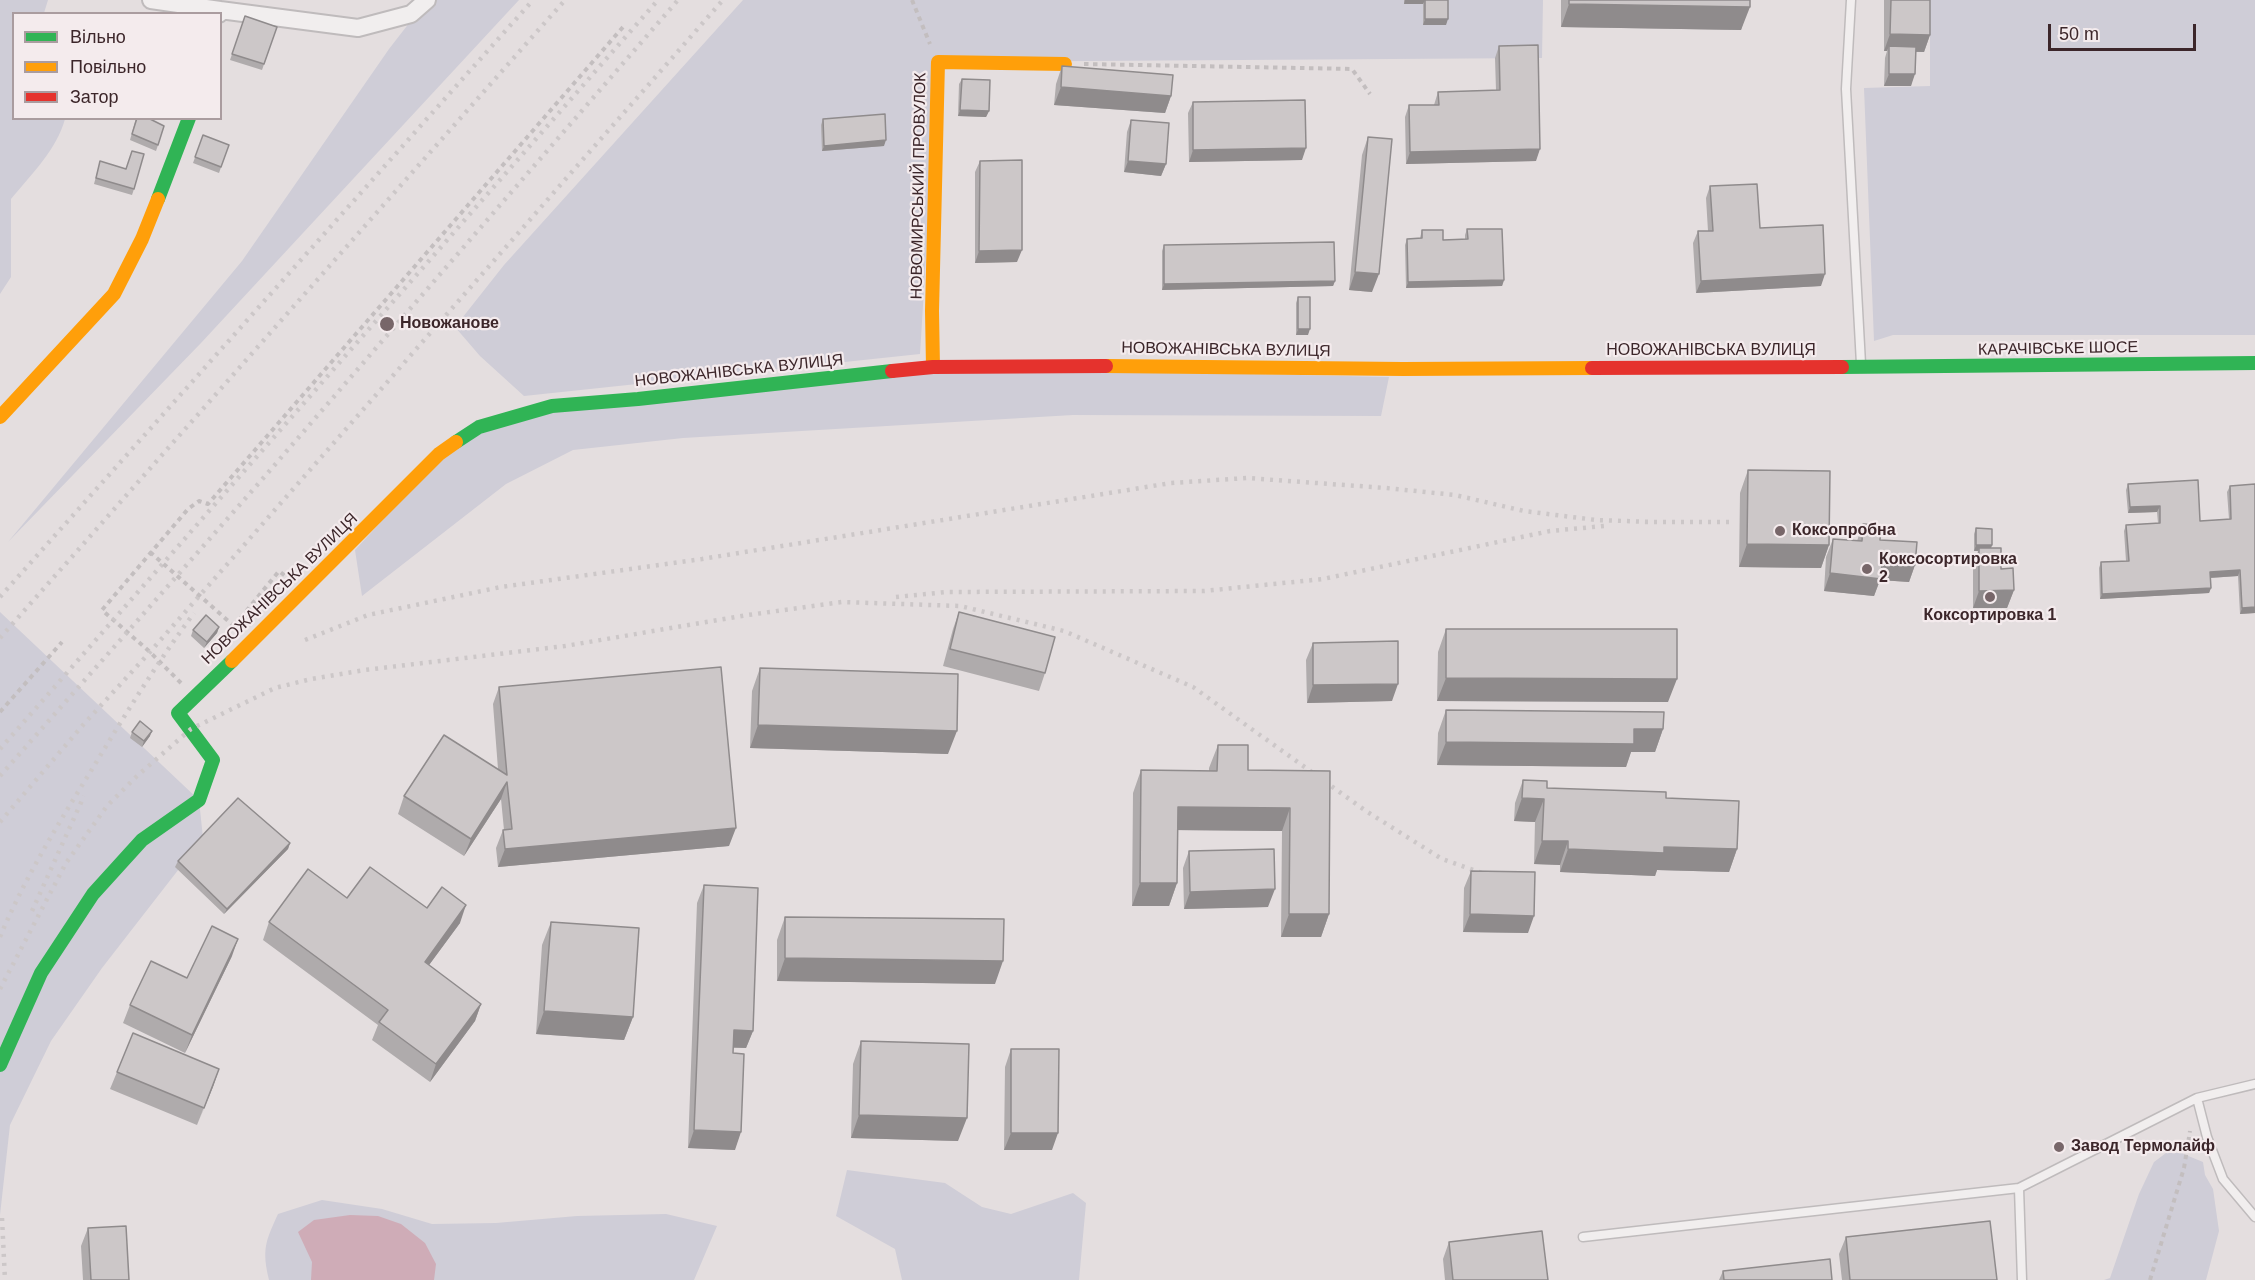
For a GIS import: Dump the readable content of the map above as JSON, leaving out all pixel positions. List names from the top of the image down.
{
  "streets": {
    "street": ["НОВОМИРСЬКИЙ ПРОВУЛОК", "КАРАЧІВСЬКЕ ШОСЕ", "НОВОЖАНІВСЬКА ВУЛИЦЯ"]
  },
  "crossings": [
    ["НОВОМИРСЬКИЙ ПРОВУЛОК", "НОВОЖАНІВСЬКА ВУЛИЦЯ"],
    ["КАРАЧІВСЬКЕ ШОСЕ", "НОВОЖАНІВСЬКА ВУЛИЦЯ"]
  ],
  "places": [
    "Новожанове",
    "Коксопробна",
    "Коксосортировка 2",
    "Коксортировка 1",
    "Завод Термолайф"
  ],
  "legend": ["Вільно", "Повільно", "Затор"],
  "scale_bar": "50 m"
}
